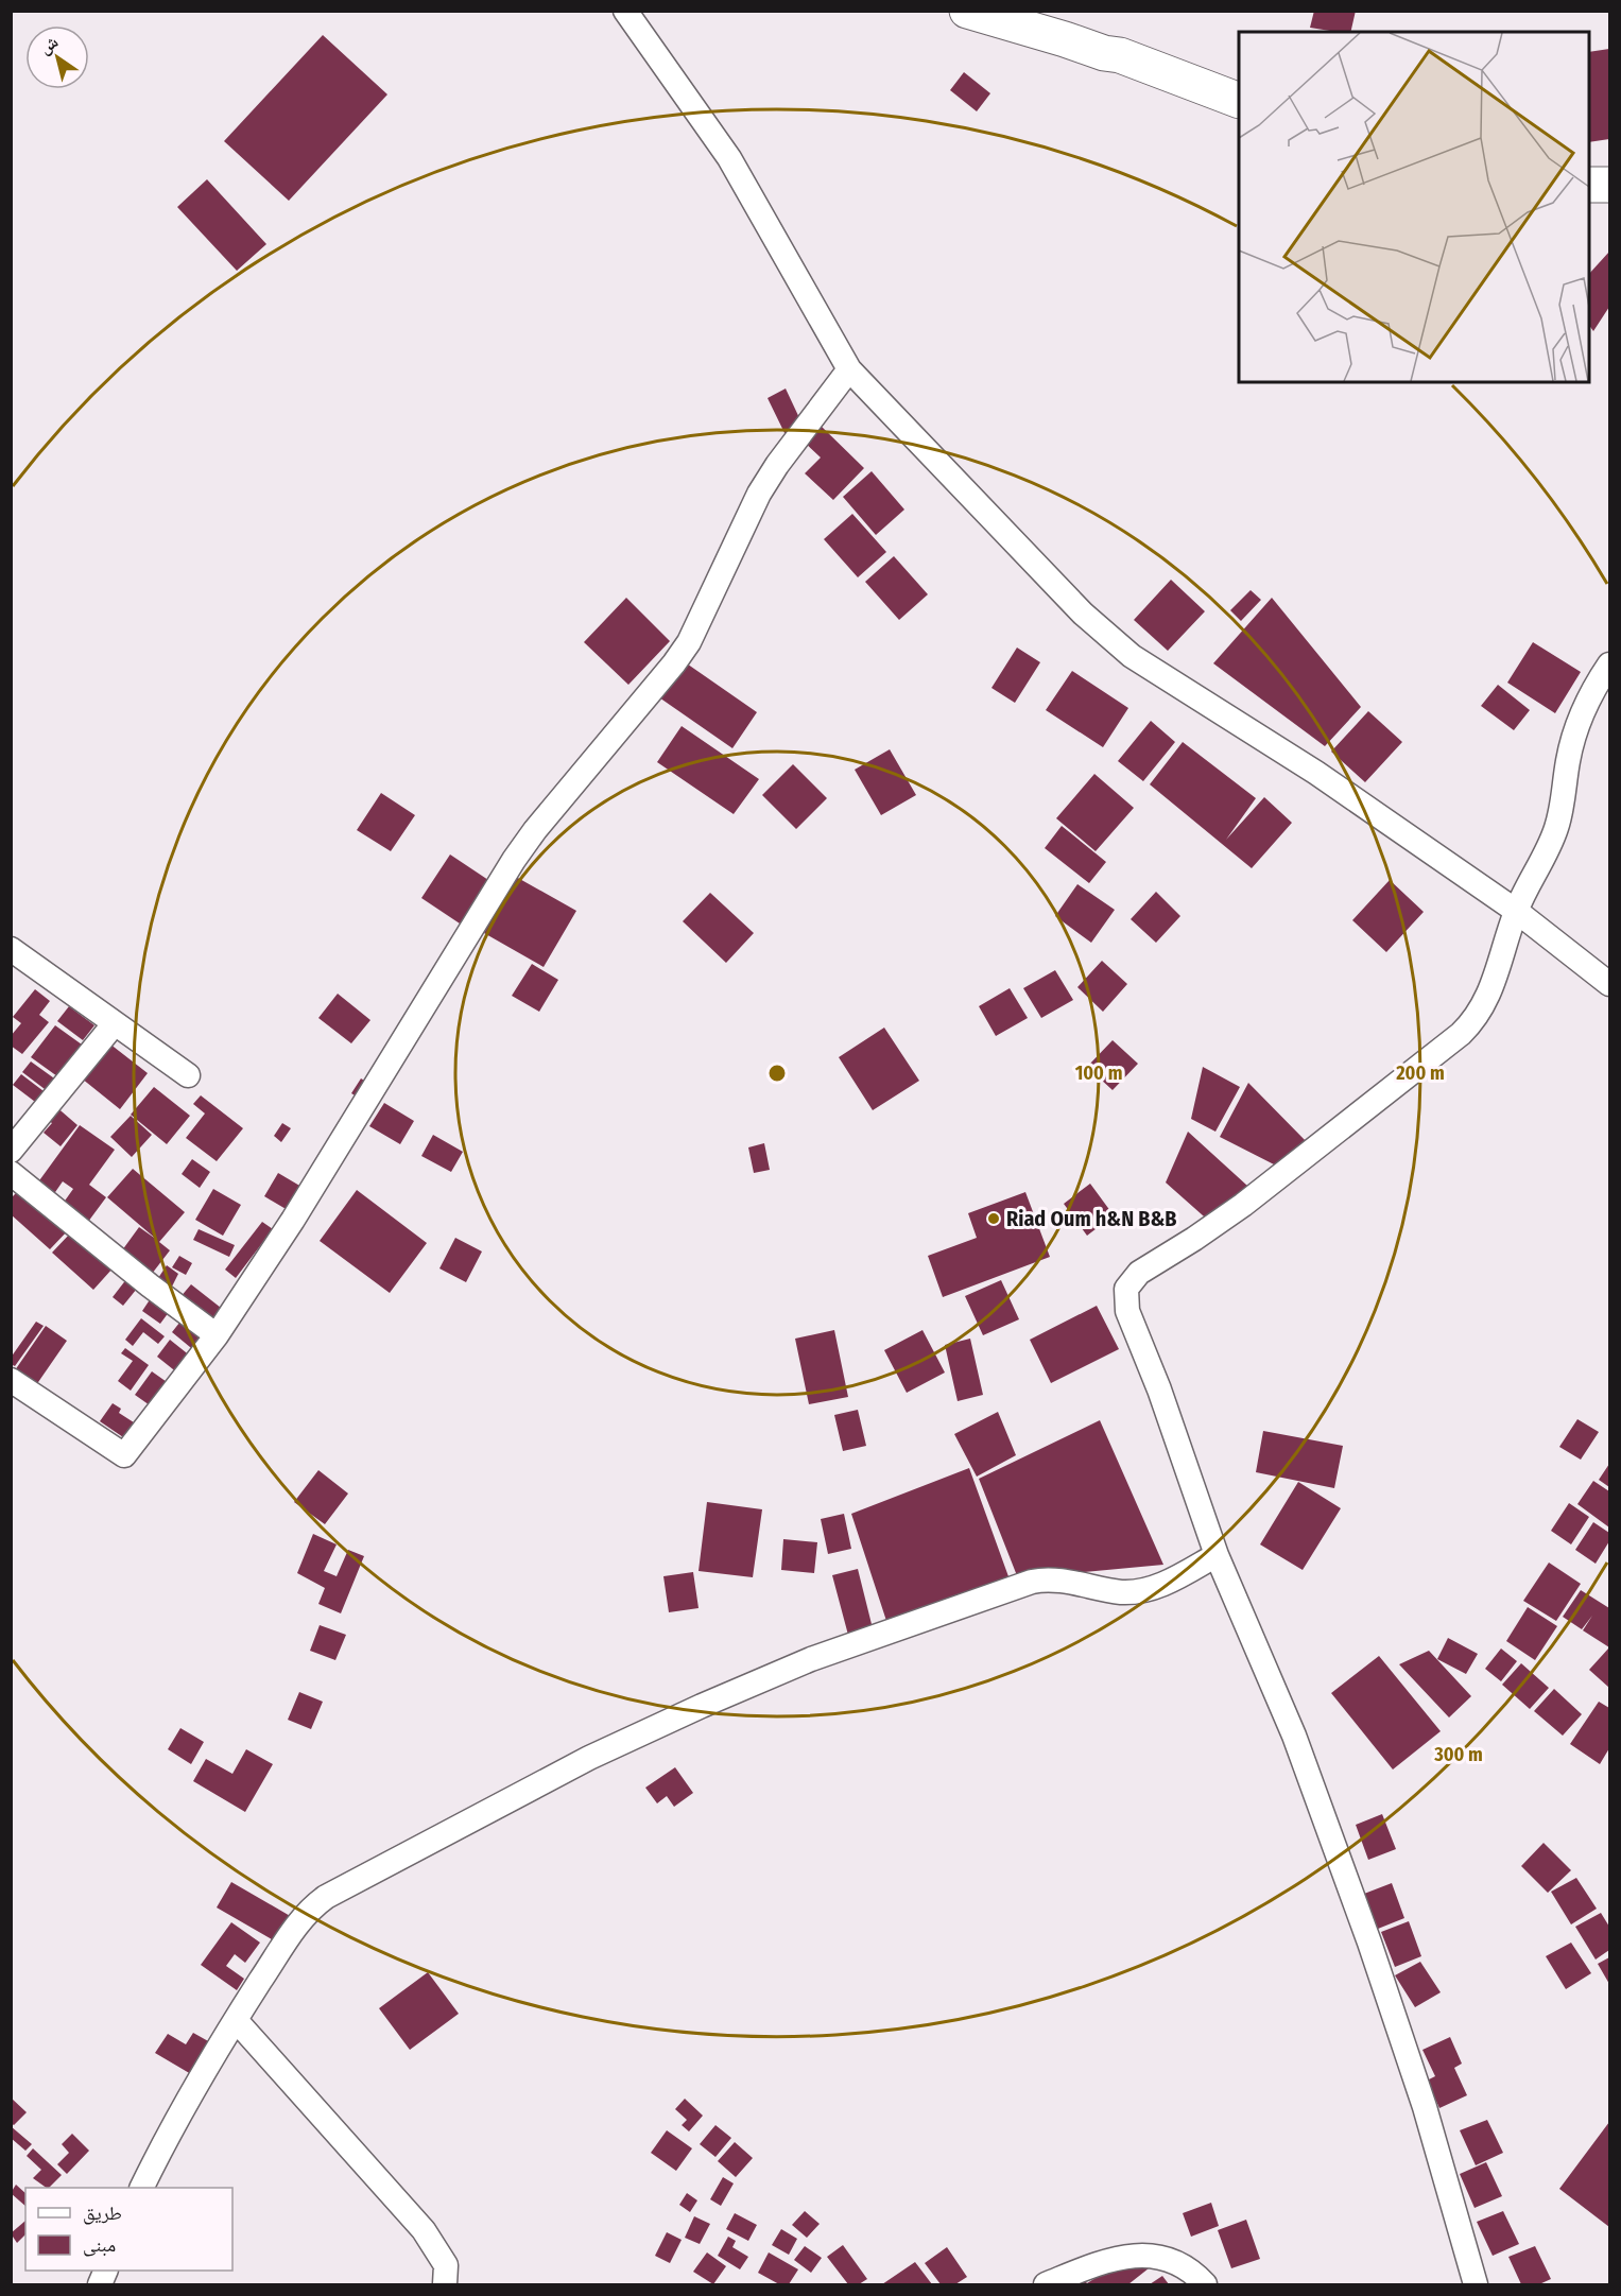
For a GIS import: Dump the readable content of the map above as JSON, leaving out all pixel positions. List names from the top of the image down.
{
  "places": ["Riad Oum h&N B&B"],
  "legend": ["طريق", "مبنى"],
  "north": "top left",
  "rings": ["100 m", "200 m", "300 m"]
}
